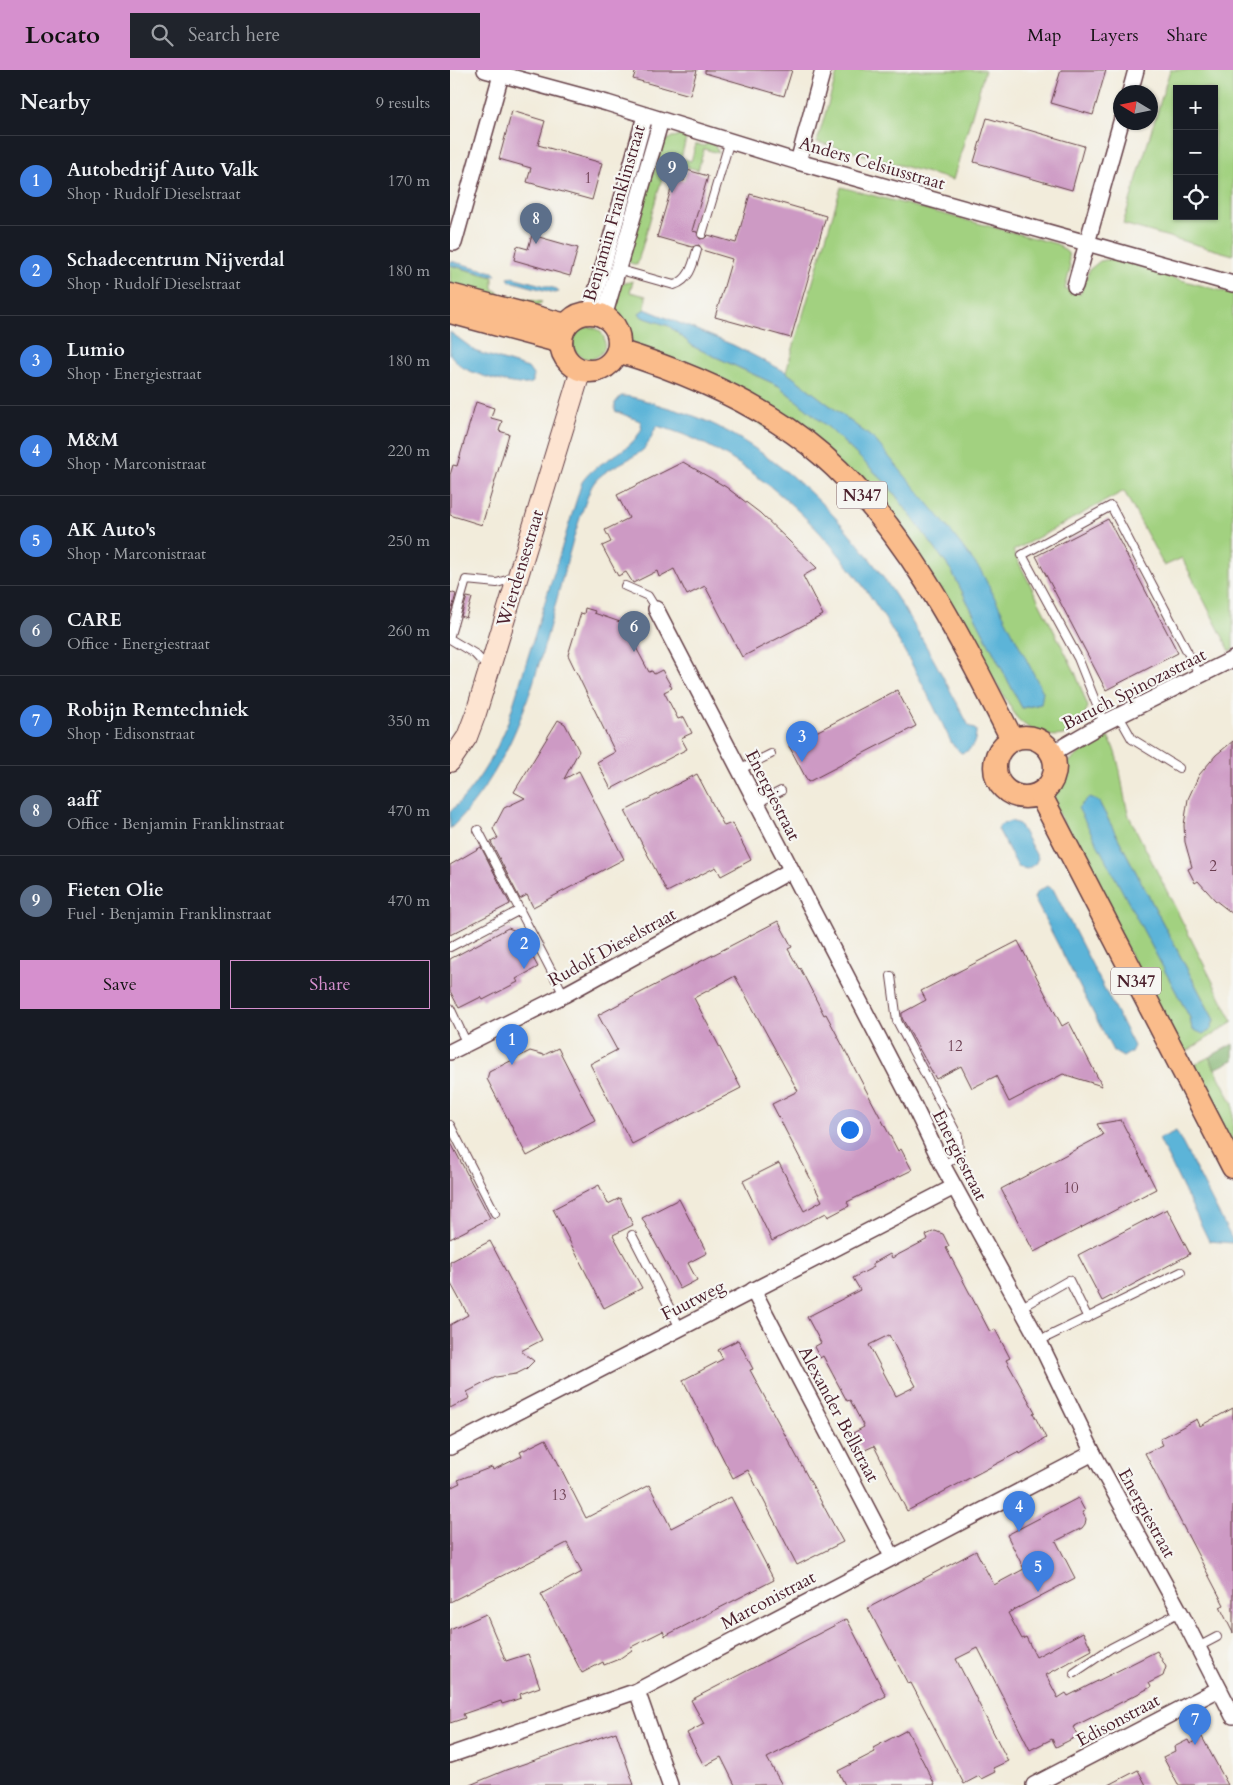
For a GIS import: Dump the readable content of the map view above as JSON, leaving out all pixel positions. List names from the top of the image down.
{
  "streets": {
    "main road": ["N347"],
    "street": [
      "Anders Celsiusstraat",
      "Benjamin Franklinstraat",
      "Wierdensestraat",
      "Baruch Spinozastraat",
      "Energiestraat",
      "Rudolf Dieselstraat",
      "Fuutweg",
      "Alexander Bellstraat",
      "Marconistraat",
      "Edisonstraat"
    ]
  },
  "crossings": [
    ["Anders Celsiusstraat", "Benjamin Franklinstraat"],
    ["Benjamin Franklinstraat", "N347"],
    ["Benjamin Franklinstraat", "Wierdensestraat"],
    ["N347", "Wierdensestraat"],
    ["N347", "Baruch Spinozastraat"],
    ["Energiestraat", "Rudolf Dieselstraat"],
    ["Energiestraat", "Fuutweg"],
    ["Energiestraat", "Marconistraat"],
    ["Energiestraat", "Edisonstraat"],
    ["Fuutweg", "Alexander Bellstraat"],
    ["Alexander Bellstraat", "Marconistraat"]
  ],
  "house_numbers": [
    "1",
    "2",
    "12",
    "10",
    "13"
  ],
  "north": "left",
  "page": {
    "header": "Locato",
    "search": "Search here",
    "nav": ["Map", "Layers", "Share"],
    "heading": ["Nearby", "9 results"],
    "map_buttons": ["+", "−"],
    "list": [
      {
        "mark": "1",
        "name": "Autobedrijf Auto Valk",
        "note": "Shop · Rudolf Dieselstraat",
        "value": "170 m"
      },
      {
        "mark": "2",
        "name": "Schadecentrum Nijverdal",
        "note": "Shop · Rudolf Dieselstraat",
        "value": "180 m"
      },
      {
        "mark": "3",
        "name": "Lumio",
        "note": "Shop · Energiestraat",
        "value": "180 m"
      },
      {
        "mark": "4",
        "name": "M&M",
        "note": "Shop · Marconistraat",
        "value": "220 m"
      },
      {
        "mark": "5",
        "name": "AK Auto's",
        "note": "Shop · Marconistraat",
        "value": "250 m"
      },
      {
        "mark": "6",
        "name": "CARE",
        "note": "Office · Energiestraat",
        "value": "260 m"
      },
      {
        "mark": "7",
        "name": "Robijn Remtechniek",
        "note": "Shop · Edisonstraat",
        "value": "350 m"
      },
      {
        "mark": "8",
        "name": "aaff",
        "note": "Office · Benjamin Franklinstraat",
        "value": "470 m"
      },
      {
        "mark": "9",
        "name": "Fieten Olie",
        "note": "Fuel · Benjamin Franklinstraat",
        "value": "470 m"
      }
    ],
    "pins": [
      "9",
      "8",
      "6",
      "3",
      "2",
      "1",
      "4",
      "5",
      "7"
    ],
    "buttons": ["Save", "Share"]
  }
}
